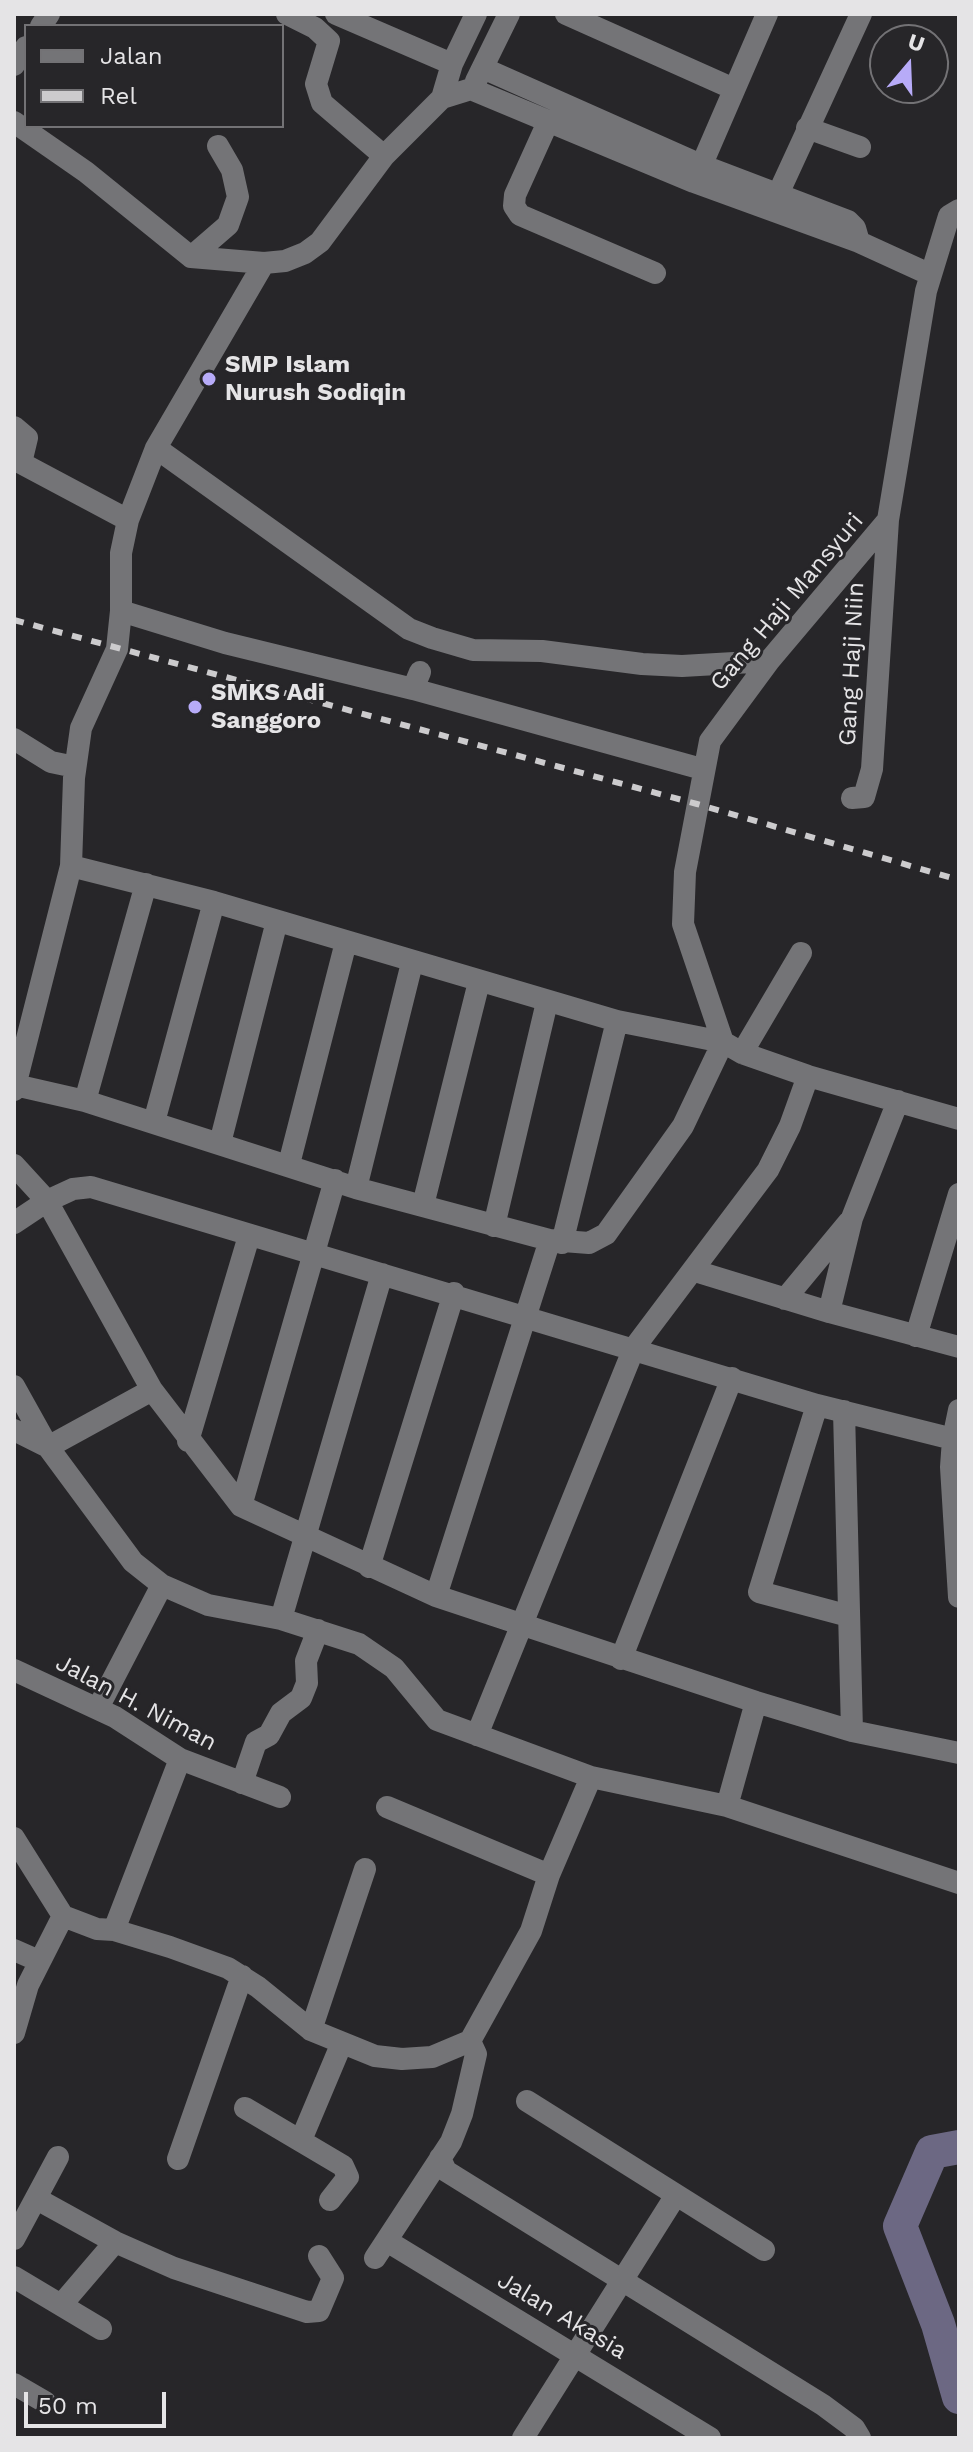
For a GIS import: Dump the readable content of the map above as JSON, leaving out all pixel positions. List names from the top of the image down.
{
  "streets": {
    "street": [
      "Gang Haji Mansyuri",
      "Gang Haji Niin",
      "Jalan H. Niman",
      "Jalan Akasia"
    ]
  },
  "crossings": [
    ["Gang Haji Mansyuri", "Gang Haji Niin"]
  ],
  "places": ["SMP Islam Nurush Sodiqin", "SMKS Adi Sanggoro"],
  "legend": ["Jalan", "Rel"],
  "scale_bar": "50 m",
  "north": "top"
}
